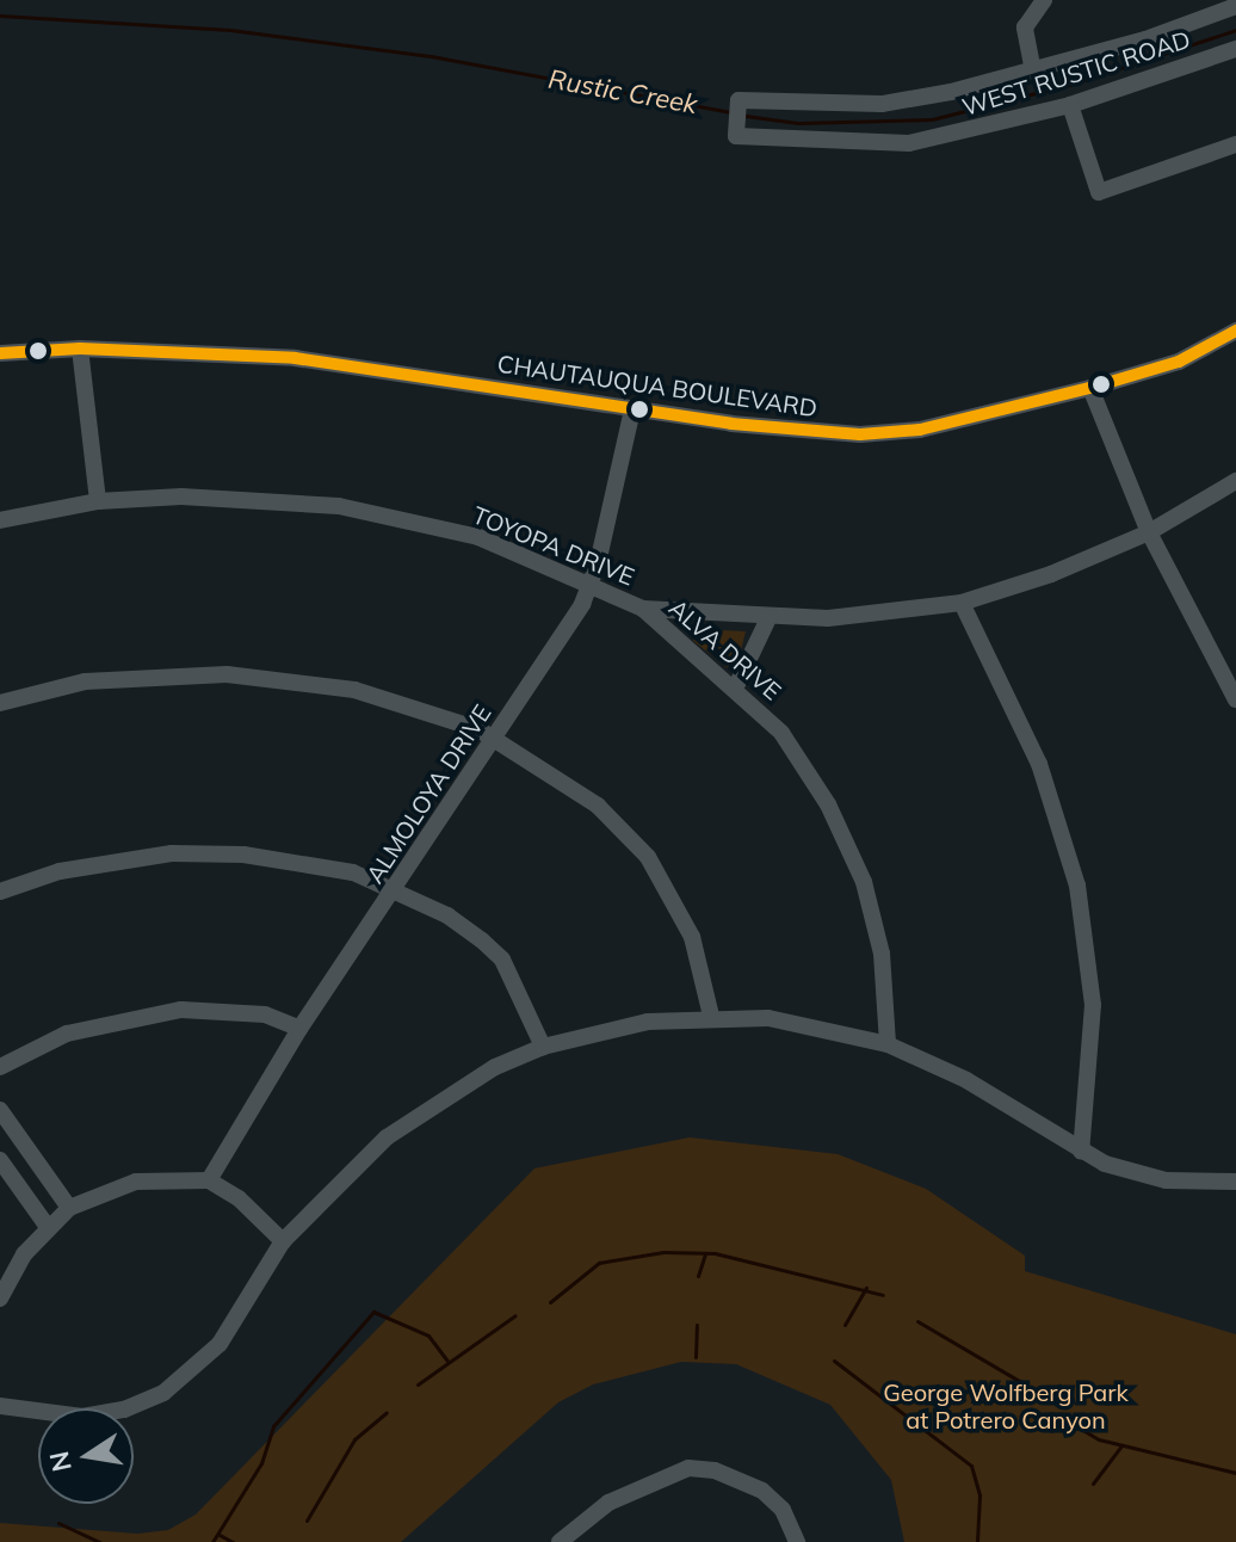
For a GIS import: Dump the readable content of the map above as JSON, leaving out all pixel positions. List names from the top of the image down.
{
  "streets": {
    "street": [
      "WEST RUSTIC ROAD",
      "CHAUTAUQUA BOULEVARD",
      "TOYOPA DRIVE",
      "ALVA DRIVE",
      "ALMOLOYA DRIVE"
    ]
  },
  "crossings": [
    ["CHAUTAUQUA BOULEVARD", "ALMOLOYA DRIVE"],
    ["TOYOPA DRIVE", "ALVA DRIVE"],
    ["TOYOPA DRIVE", "ALMOLOYA DRIVE"]
  ],
  "water": ["Rustic Creek"],
  "parks": ["George Wolfberg Park at Potrero Canyon"],
  "north": "left"
}
